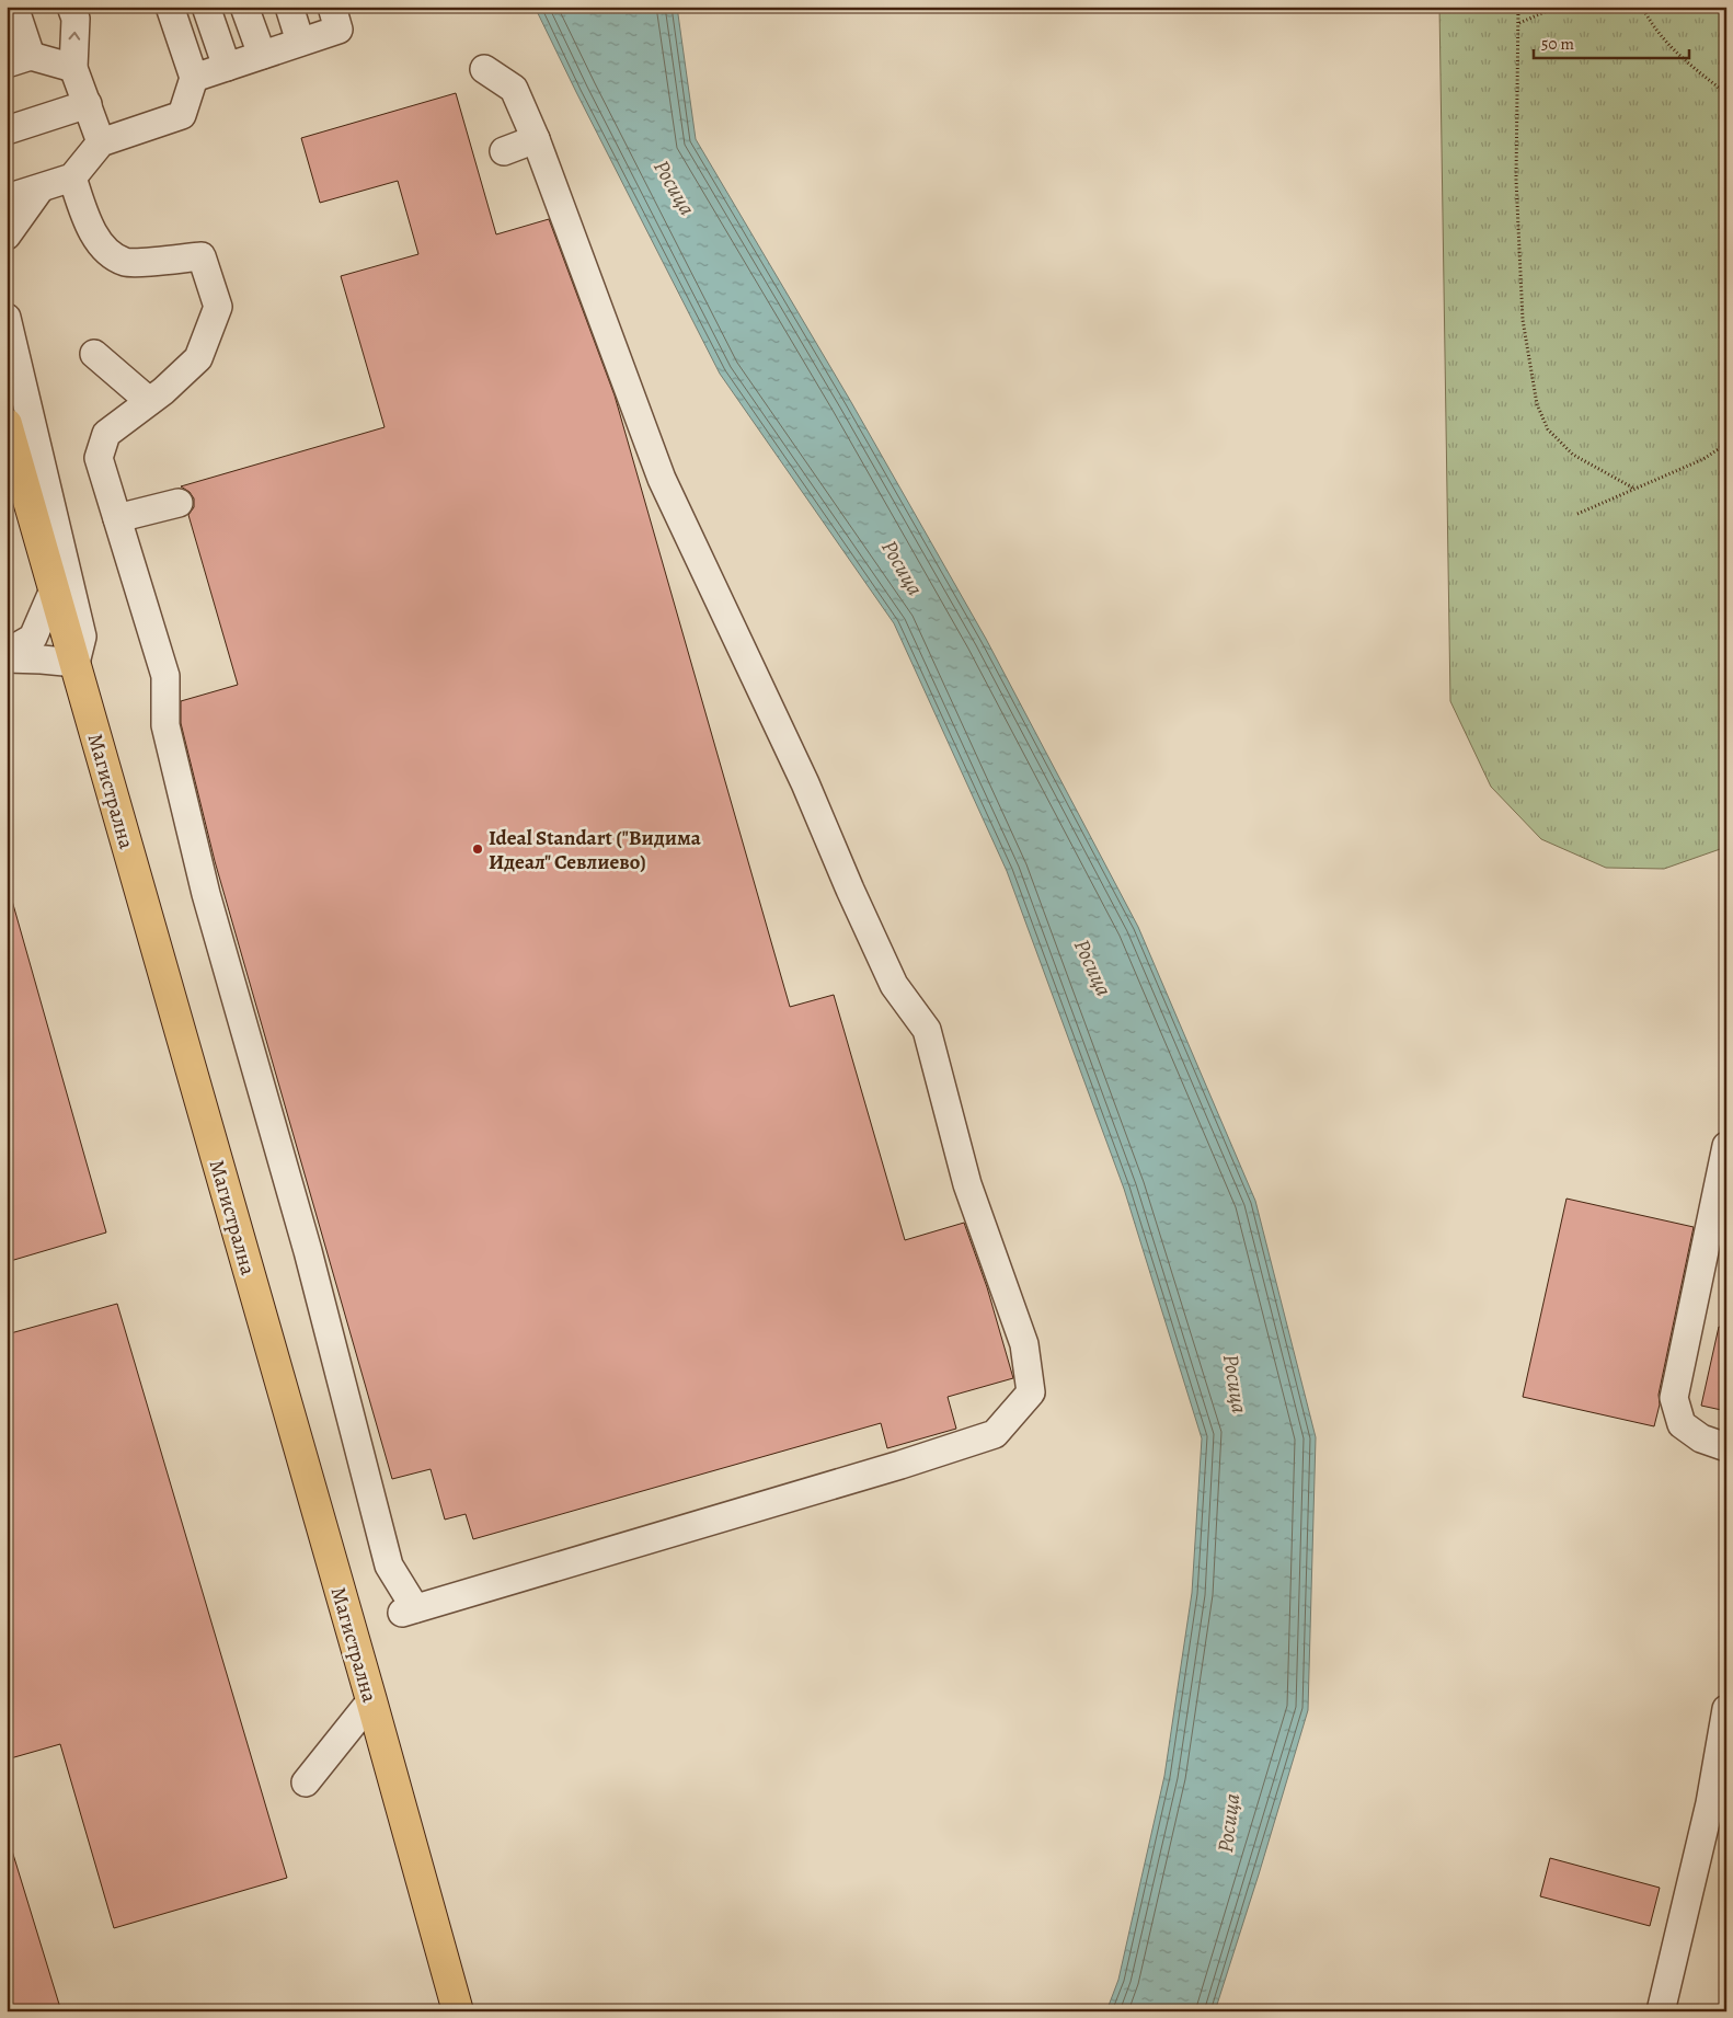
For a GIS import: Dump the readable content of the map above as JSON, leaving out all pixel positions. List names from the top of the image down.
{
  "streets": {
    "main road": ["Магистрална"]
  },
  "water": ["Росица"],
  "places": ["Ideal Standart (\"Видима Идеал\" Севлиево)"],
  "scale_bar": "50 m"
}
